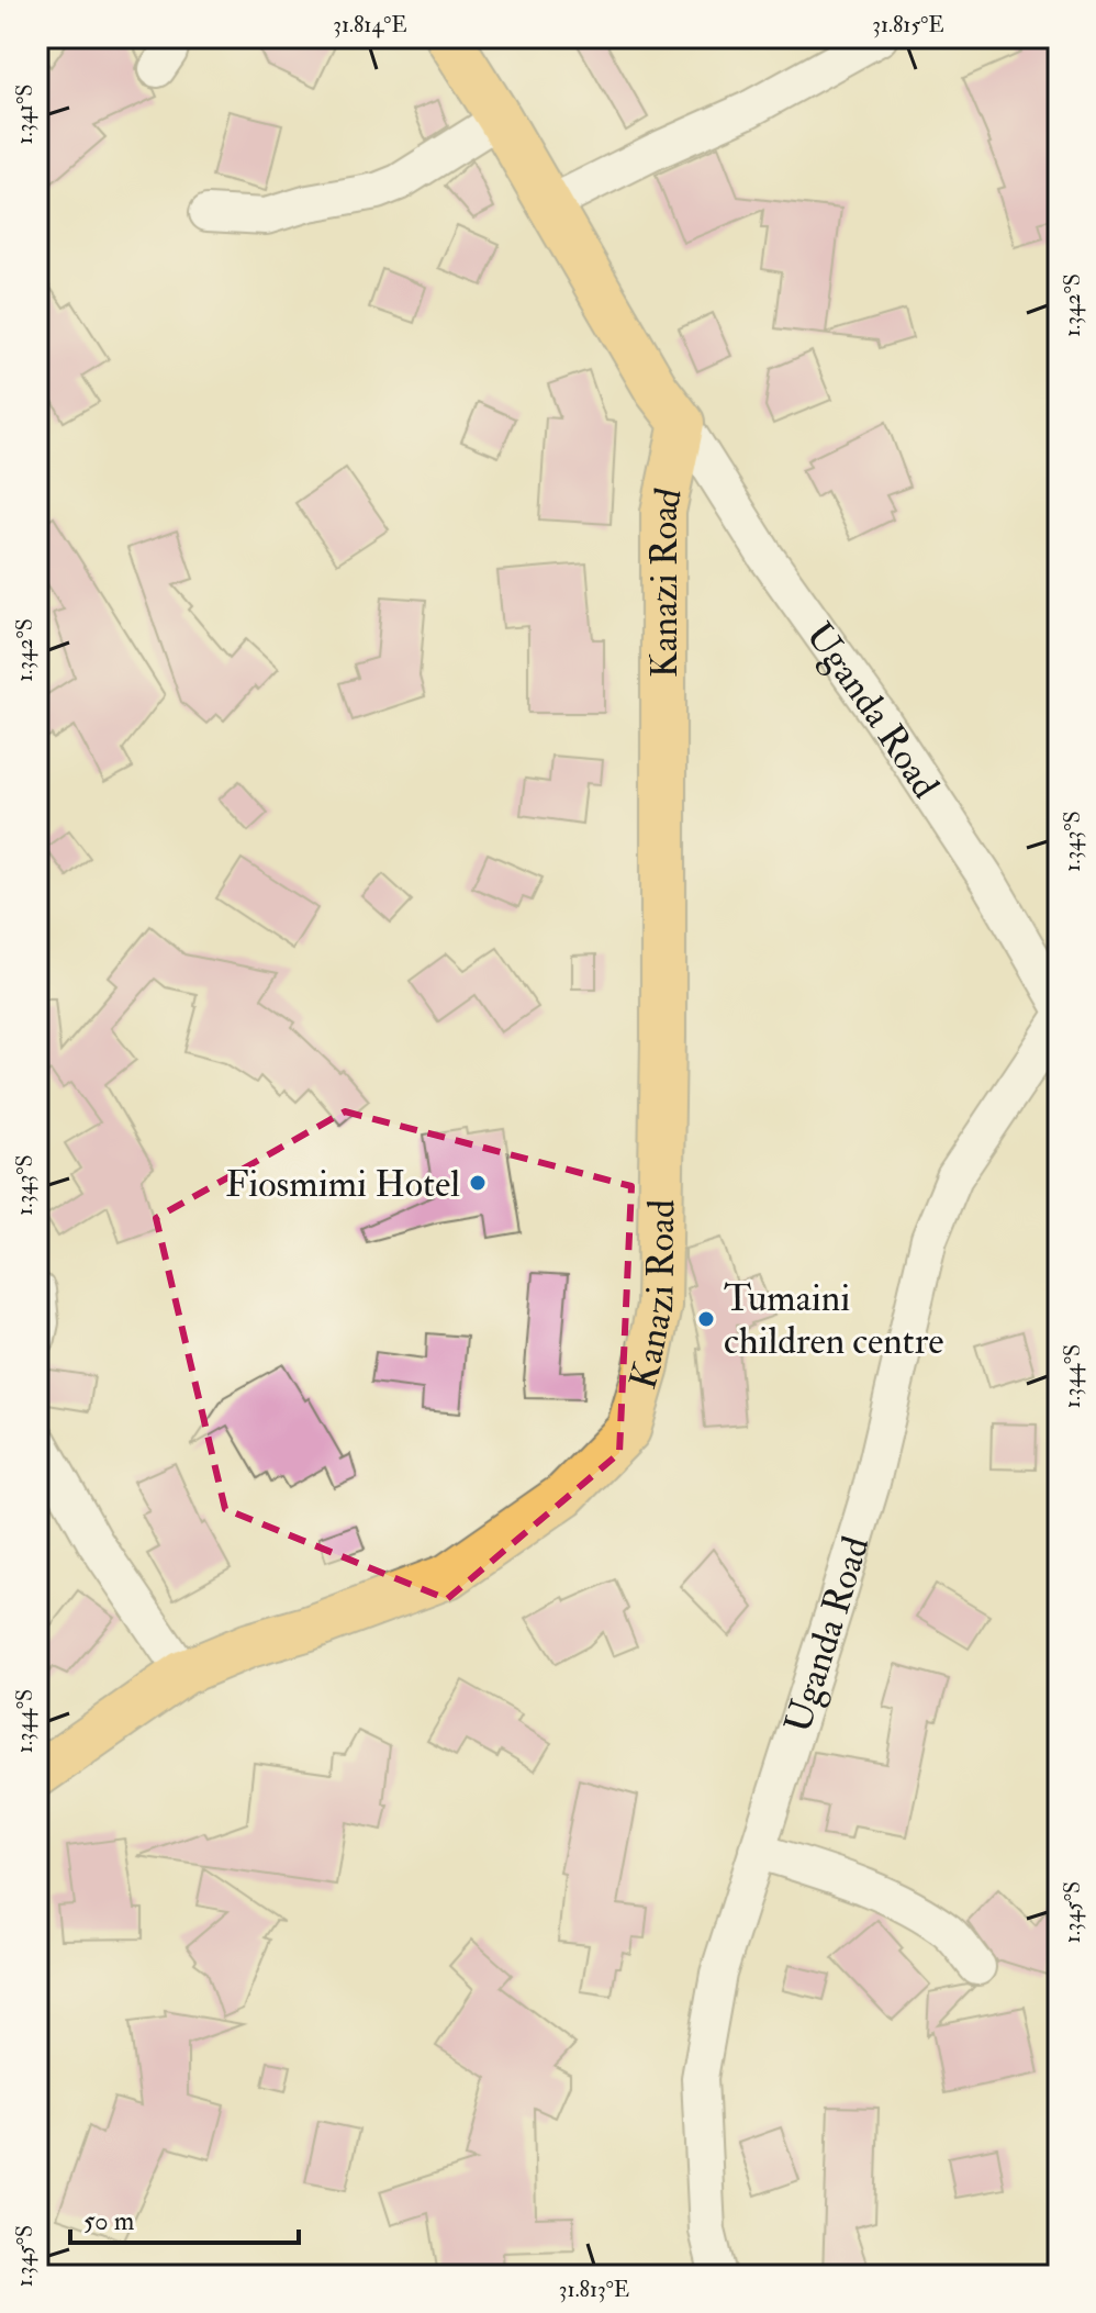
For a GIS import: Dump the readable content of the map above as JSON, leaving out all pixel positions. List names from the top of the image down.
{
  "streets": {
    "main road": ["Kanazi Road", "Uganda Road"]
  },
  "crossings": [
    ["Kanazi Road", "Uganda Road"]
  ],
  "places": ["Fiosmimi Hotel", "Tumaini children centre"],
  "scale_bar": "50 m",
  "coordinates": [
    "31.814°E",
    "31.815°E",
    "1.341°S",
    "1.342°S",
    "1.343°S",
    "1.344°S",
    "1.345°S",
    "31.813°E"
  ]
}
